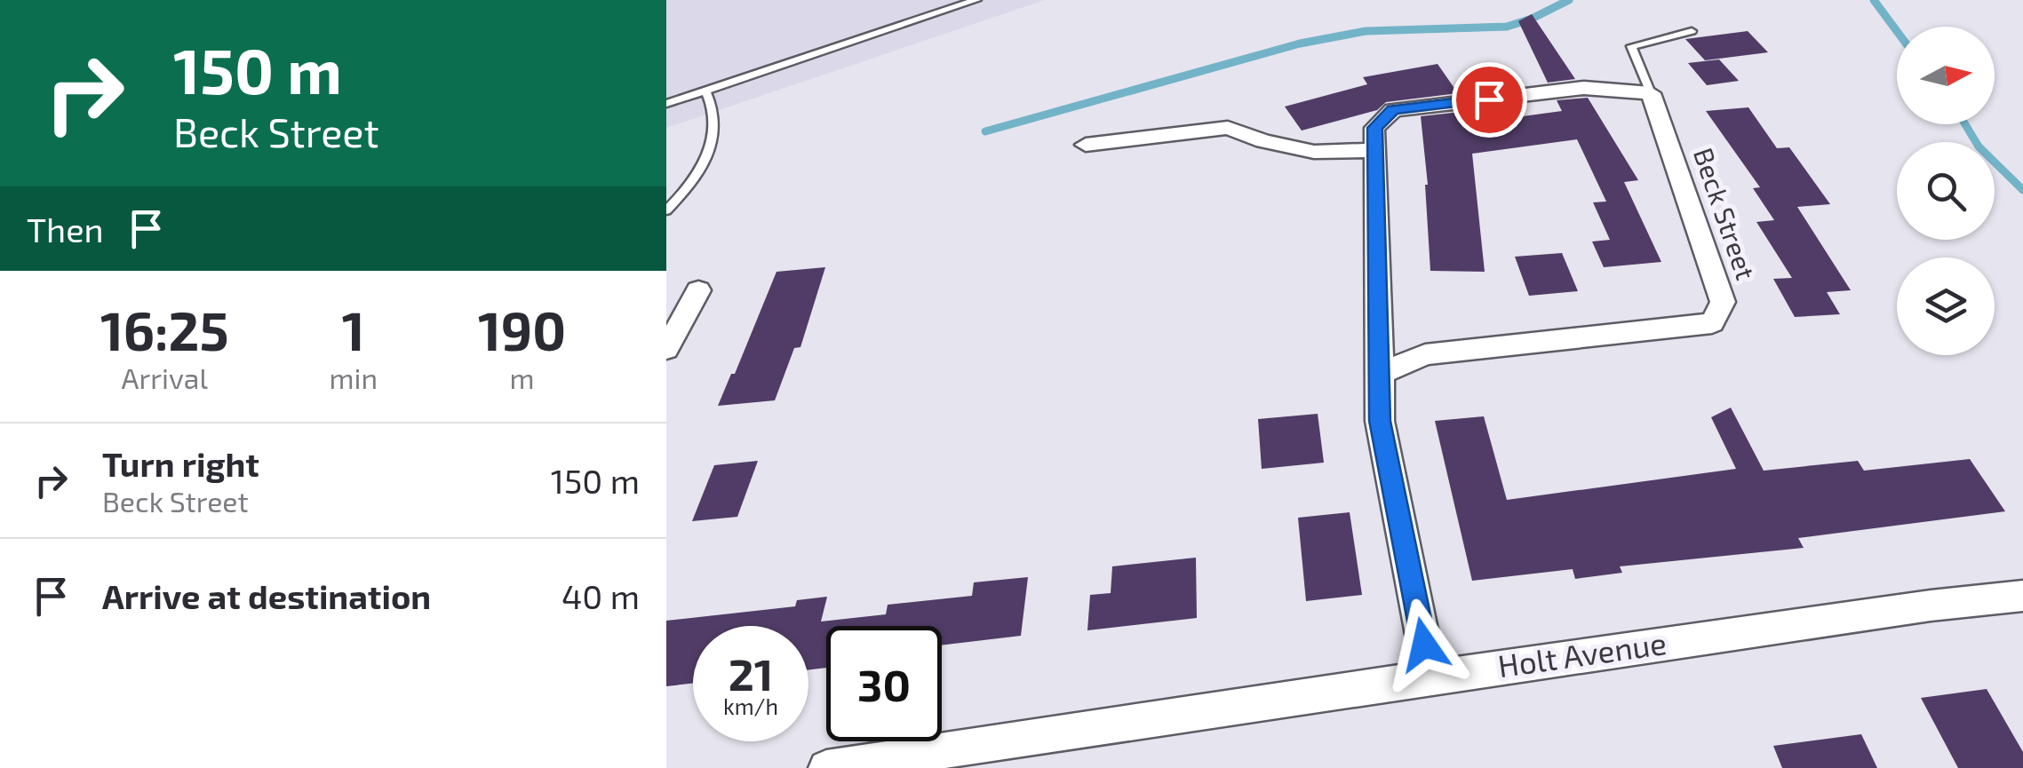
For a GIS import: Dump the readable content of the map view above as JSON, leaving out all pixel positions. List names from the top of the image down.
{
  "streets": {
    "street": ["Beck Street", "Holt Avenue"]
  },
  "north": "right",
  "page": {
    "turn": ["150 m", "Beck Street"],
    "then": "Then",
    "eta": [
      "16:25",
      "Arrival",
      "1",
      "min",
      "190",
      "m"
    ],
    "list": [
      {
        "name": "Turn right",
        "note": "Beck Street",
        "value": "150 m"
      },
      {
        "name": "Arrive at destination",
        "value": "40 m"
      }
    ],
    "speed": "21 km/h",
    "limit": "30"
  }
}
